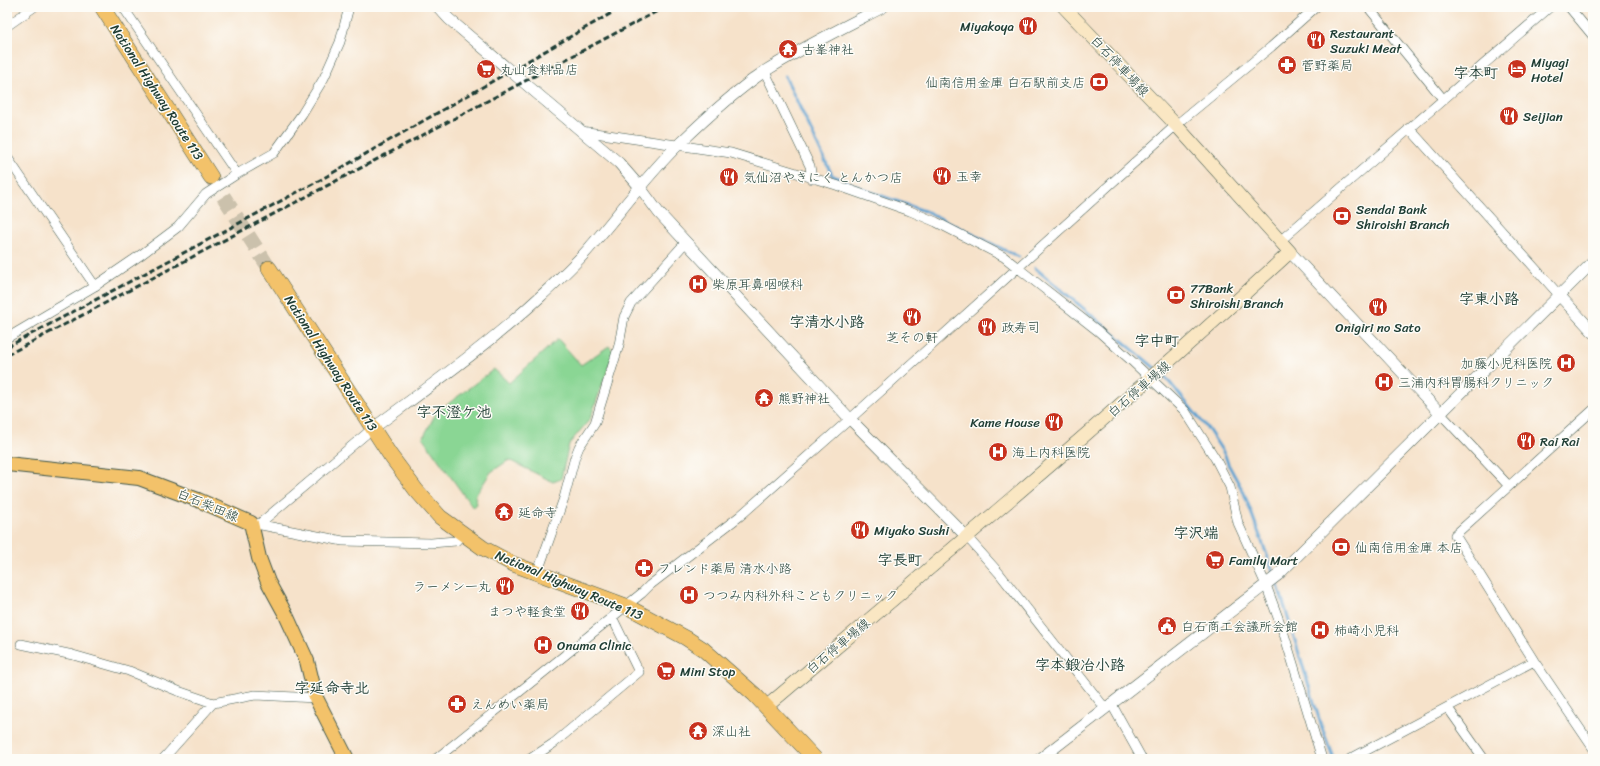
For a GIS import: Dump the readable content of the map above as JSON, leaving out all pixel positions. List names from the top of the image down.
{
  "streets": {
    "highway": ["National Highway Route 113"],
    "main road": ["白石停車場線", "白石柴田線"]
  },
  "crossings": [
    ["白石停車場線", "National Highway Route 113"]
  ],
  "districts": [
    "字本町",
    "字東小路",
    "字清水小路",
    "字中町",
    "字不澄ケ池",
    "字沢端",
    "字長町",
    "字本鍛冶小路",
    "字延命寺北"
  ],
  "places": {
    "restaurant": [
      "Miyakoya",
      "Restaurant Suzuki Meat",
      "Seijian",
      "玉幸",
      "気仙沼やきにく とんかつ店",
      "Onigiri no Sato",
      "芝その軒",
      "政寿司",
      "Kame House",
      "Rai Rai",
      "Miyako Sushi",
      "ラーメン一丸",
      "まつや軽食堂"
    ],
    "temple": [
      "古峯神社",
      "熊野神社",
      "延命寺",
      "深山社"
    ],
    "pharmacy": ["菅野薬局", "フレンド薬局 清水小路", "えんめい薬局"],
    "supermarket": ["丸山食料品店", "Family Mart", "Mini Stop"],
    "hotel": ["Miyagi Hotel"],
    "bank": [
      "仙南信用金庫 白石駅前支店",
      "Sendai Bank Shiroishi Branch",
      "77Bank Shiroishi Branch",
      "仙南信用金庫 本店"
    ],
    "hospital": [
      "柴原耳鼻咽喉科",
      "加藤小児科医院",
      "三浦内科胃腸科クリニック",
      "海上内科医院",
      "つつみ内科外科こどもクリニック",
      "柿崎小児科",
      "Onuma Clinic"
    ],
    "public building": ["白石商工会議所会館"]
  }
}
